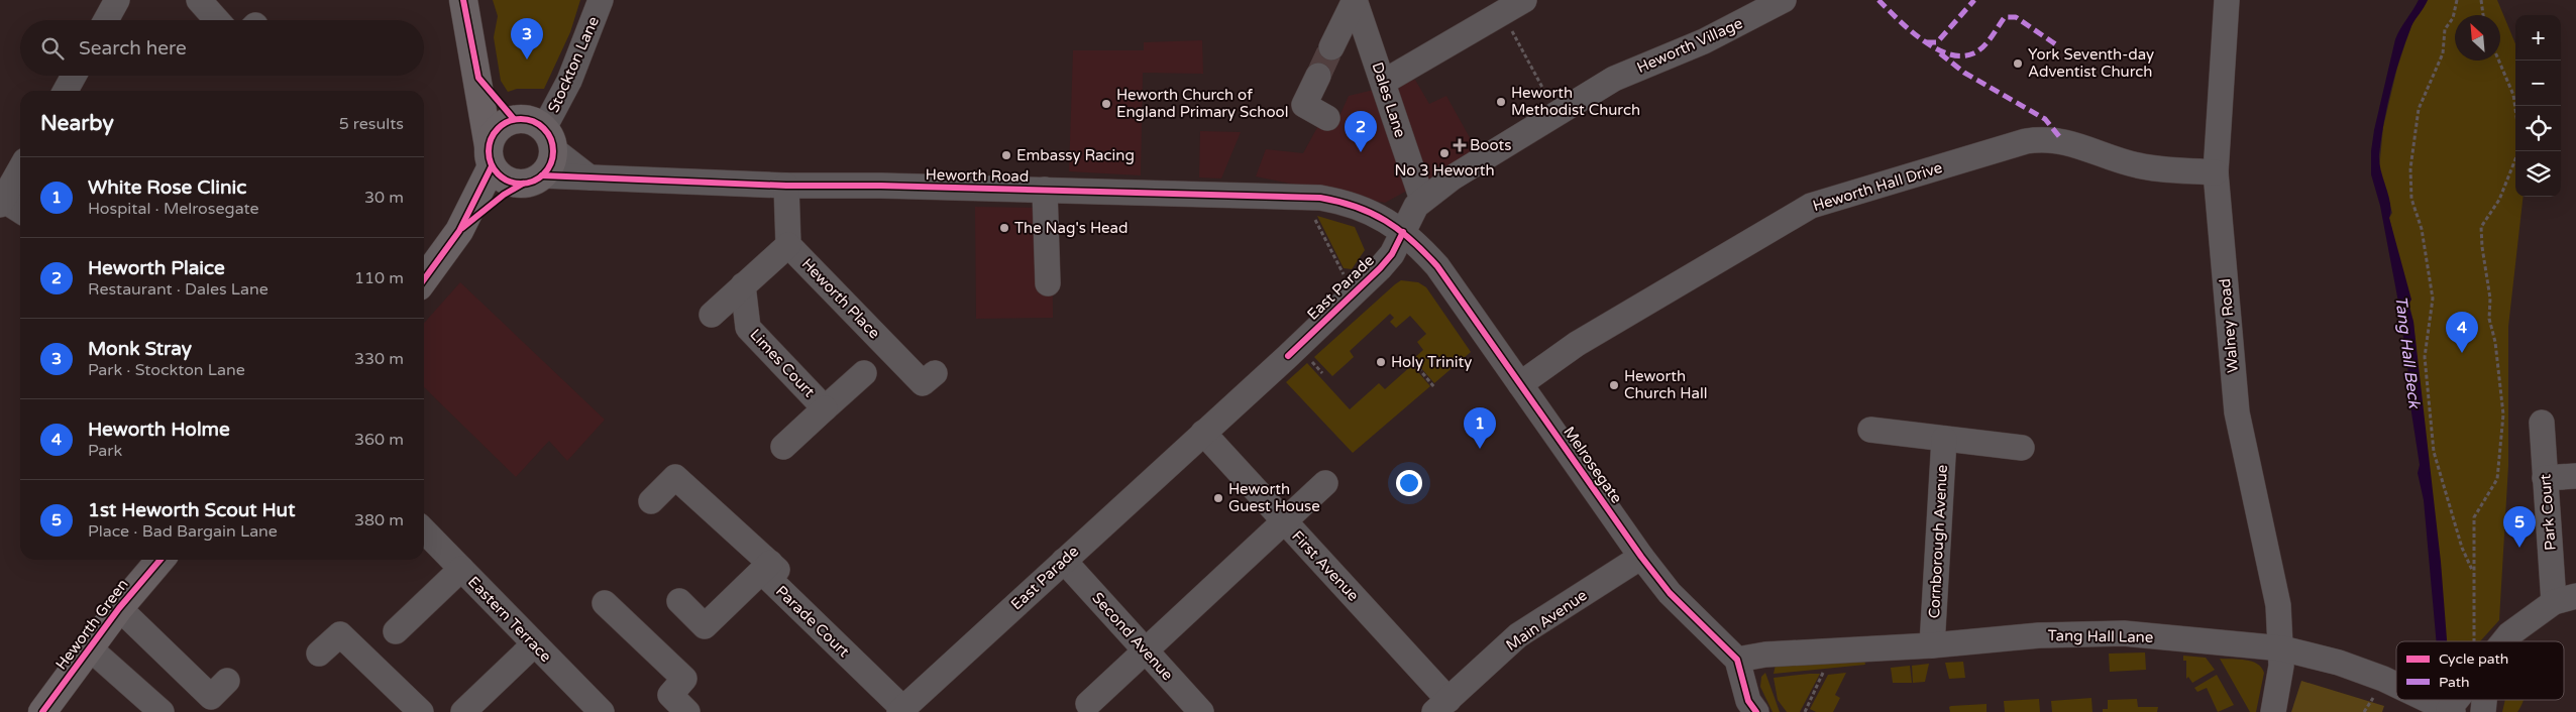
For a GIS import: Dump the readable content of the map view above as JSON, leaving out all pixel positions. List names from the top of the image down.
{
  "streets": {
    "main road": ["Heworth Green"],
    "street": [
      "Heworth Village",
      "Stockton Lane",
      "Dales Lane",
      "Heworth Road",
      "Heworth Hall Drive",
      "East Parade",
      "Heworth Place",
      "Walney Road",
      "Limes Court",
      "Melrosegate",
      "Park Court",
      "Cornborough Avenue",
      "First Avenue",
      "Eastern Terrace",
      "Main Avenue",
      "Parade Court",
      "Second Avenue",
      "Tang Hall Lane"
    ]
  },
  "crossings": [
    ["Heworth Village", "Dales Lane"],
    ["Heworth Village", "Heworth Road"],
    ["Heworth Village", "East Parade"],
    ["Heworth Village", "Melrosegate"],
    ["Stockton Lane", "Heworth Road"],
    ["Heworth Road", "East Parade"],
    ["Heworth Road", "Melrosegate"],
    ["Heworth Hall Drive", "Walney Road"],
    ["Heworth Hall Drive", "Melrosegate"],
    ["East Parade", "Melrosegate"],
    ["East Parade", "First Avenue"],
    ["East Parade", "Parade Court"],
    ["East Parade", "Second Avenue"],
    ["Walney Road", "Tang Hall Lane"],
    ["Melrosegate", "Main Avenue"],
    ["Melrosegate", "Tang Hall Lane"],
    ["Cornborough Avenue", "Tang Hall Lane"],
    ["First Avenue", "Main Avenue"]
  ],
  "water": ["Tang Hall Beck"],
  "places": {
    "other": [
      "York Seventh-day Adventist Church",
      "Heworth Methodist Church",
      "Heworth Church of England Primary School",
      "No 3 Heworth",
      "Embassy Racing",
      "The Nag's Head",
      "Holy Trinity",
      "Heworth Church Hall",
      "Heworth Guest House"
    ],
    "health": ["Boots"]
  },
  "legend": ["Cycle path", "Path"],
  "north": "top left",
  "page": {
    "map_buttons": ["+", "−"],
    "pins": [
      "3",
      "2",
      "4",
      "1",
      "5"
    ],
    "search": "Search here",
    "heading": ["Nearby", "5 results"],
    "list": [
      {
        "mark": "1",
        "name": "White Rose Clinic",
        "note": "Hospital · Melrosegate",
        "value": "30 m"
      },
      {
        "mark": "2",
        "name": "Heworth Plaice",
        "note": "Restaurant · Dales Lane",
        "value": "110 m"
      },
      {
        "mark": "3",
        "name": "Monk Stray",
        "note": "Park · Stockton Lane",
        "value": "330 m"
      },
      {
        "mark": "4",
        "name": "Heworth Holme",
        "note": "Park",
        "value": "360 m"
      },
      {
        "mark": "5",
        "name": "1st Heworth Scout Hut",
        "note": "Place · Bad Bargain Lane",
        "value": "380 m"
      }
    ]
  }
}
